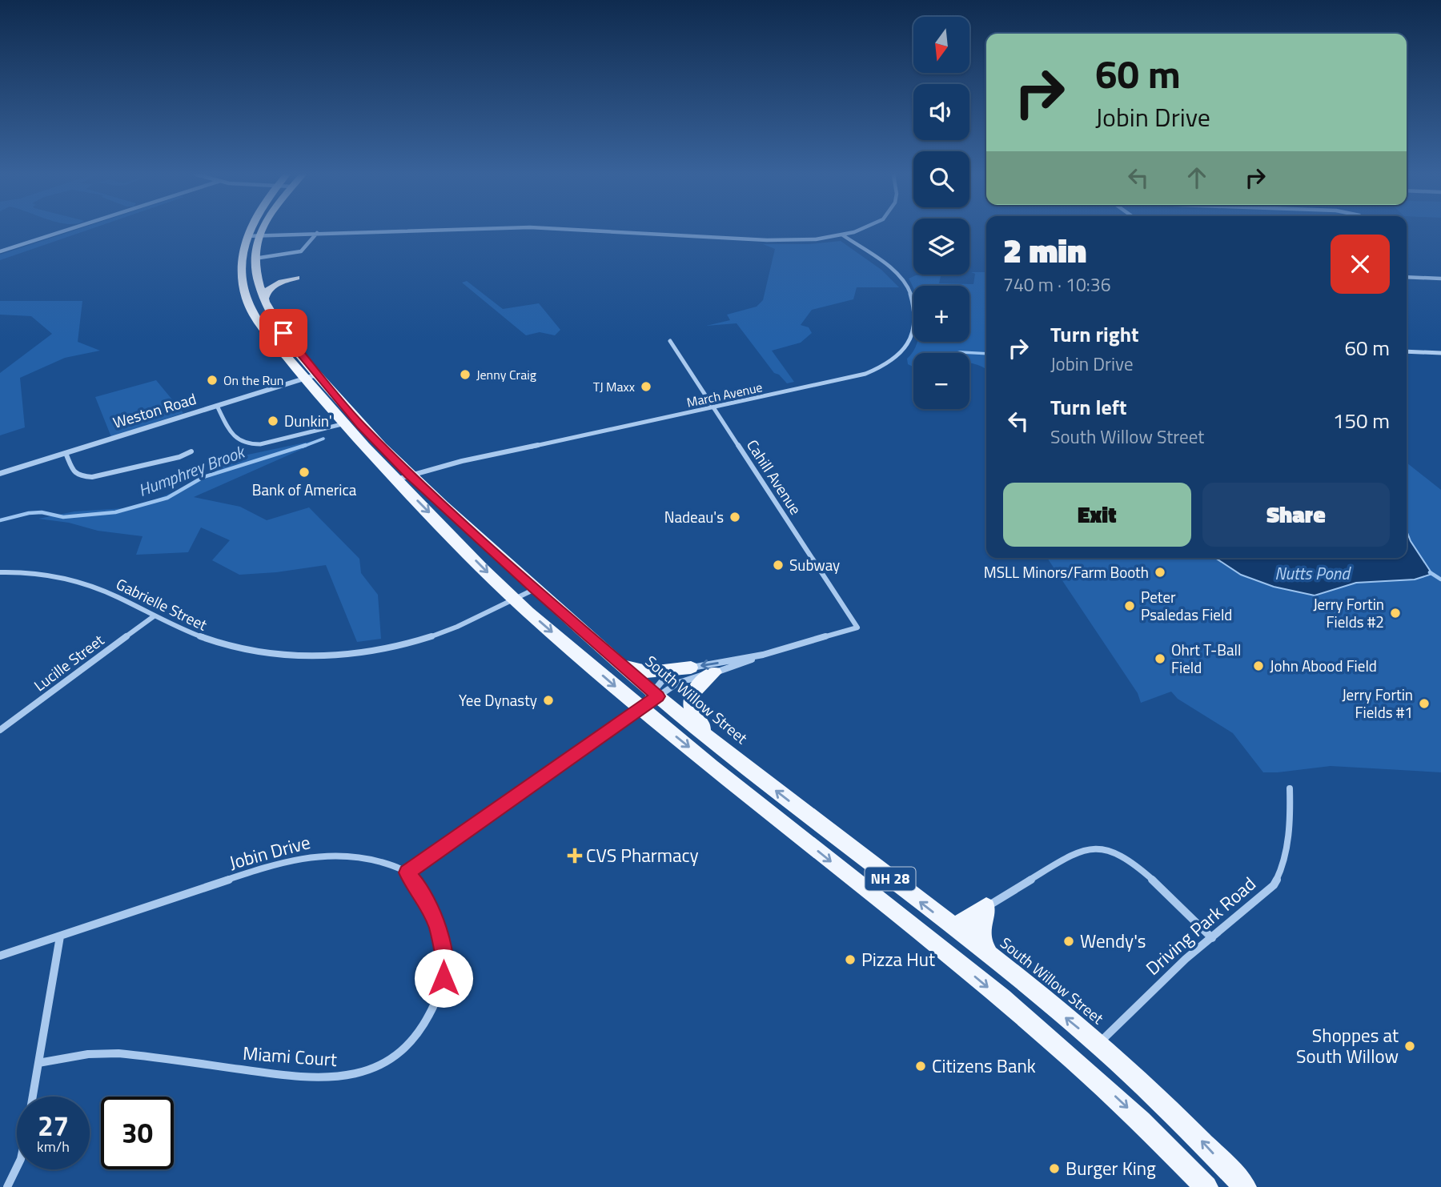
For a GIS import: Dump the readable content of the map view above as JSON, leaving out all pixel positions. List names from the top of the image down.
{
  "streets": {
    "main road": ["South Willow Street", "NH 28"],
    "street": [
      "March Avenue",
      "Weston Road",
      "Cahill Avenue",
      "Gabrielle Street",
      "Lucille Street",
      "Jobin Drive",
      "Driving Park Road",
      "Miami Court"
    ]
  },
  "crossings": [
    ["March Avenue", "Cahill Avenue"],
    ["March Avenue", "South Willow Street"],
    ["Weston Road", "South Willow Street"],
    ["Gabrielle Street", "Lucille Street"],
    ["Gabrielle Street", "South Willow Street"],
    ["South Willow Street", "Driving Park Road"],
    ["Jobin Drive", "Miami Court"]
  ],
  "water": ["Humphrey Brook", "Nutts Pond"],
  "places": {
    "other": [
      "Jenny Craig",
      "On the Run",
      "TJ Maxx",
      "Dunkin'",
      "Bank of America",
      "Nadeau's",
      "Subway",
      "MSLL Minors/Farm Booth",
      "Peter Psaledas Field",
      "Jerry Fortin Fields #2",
      "Ohrt T-Ball Field",
      "John Abood Field",
      "Yee Dynasty",
      "Jerry Fortin Fields #1",
      "Wendy's",
      "Pizza Hut",
      "Shoppes at South Willow",
      "Citizens Bank",
      "Burger King"
    ],
    "health": ["CVS Pharmacy"]
  },
  "north": "bottom",
  "page": {
    "map_buttons": ["+", "−"],
    "turn": ["60 m", "Jobin Drive"],
    "heading": ["2 min", "740 m · 10:36"],
    "list": [
      {
        "name": "Turn right",
        "note": "Jobin Drive",
        "value": "60 m"
      },
      {
        "name": "Turn left",
        "note": "South Willow Street",
        "value": "150 m"
      }
    ],
    "buttons": ["Exit", "Share"],
    "speed": "27 km/h",
    "limit": "30"
  }
}
